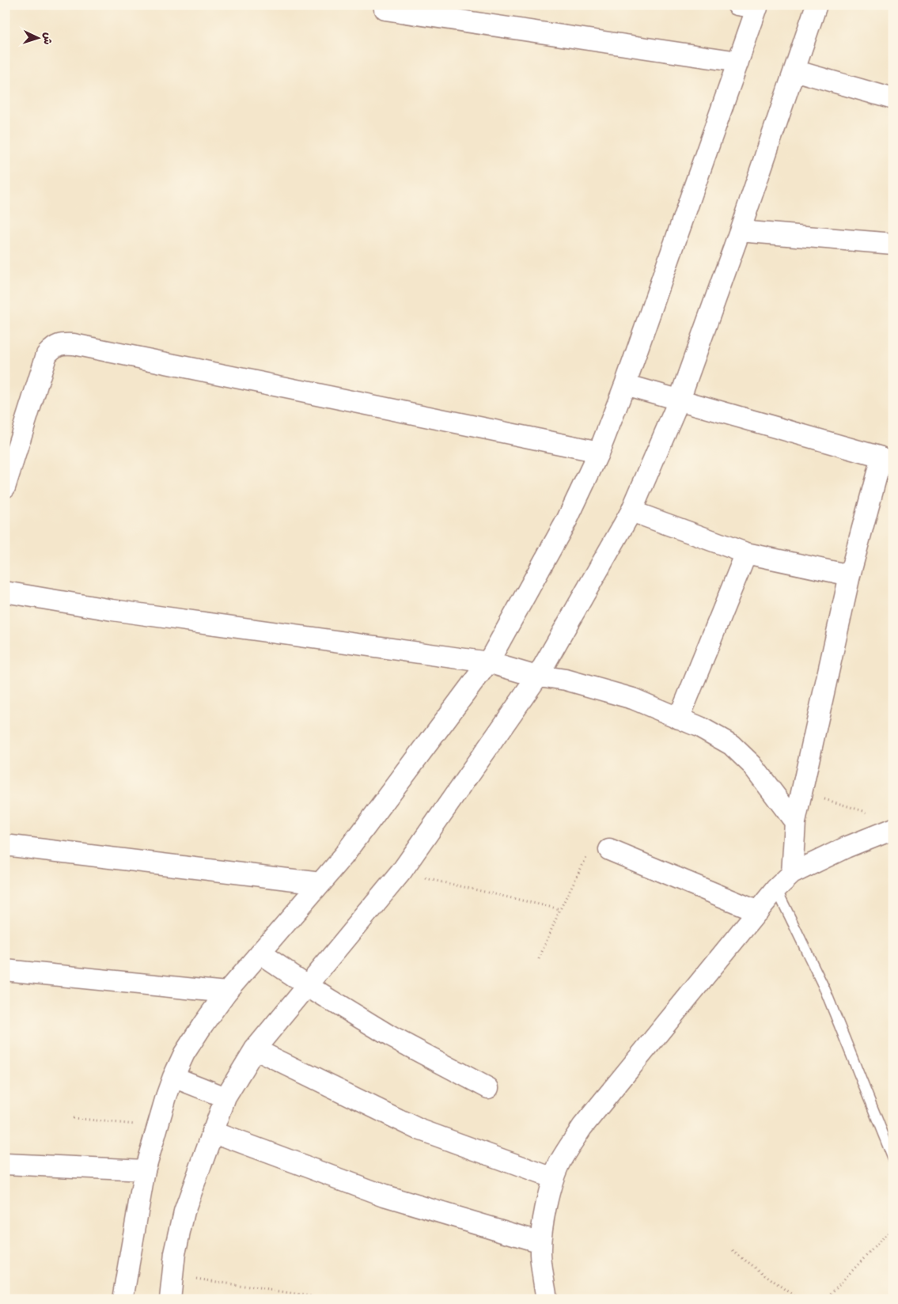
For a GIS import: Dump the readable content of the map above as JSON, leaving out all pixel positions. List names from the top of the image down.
{
  "north": "right"
}
